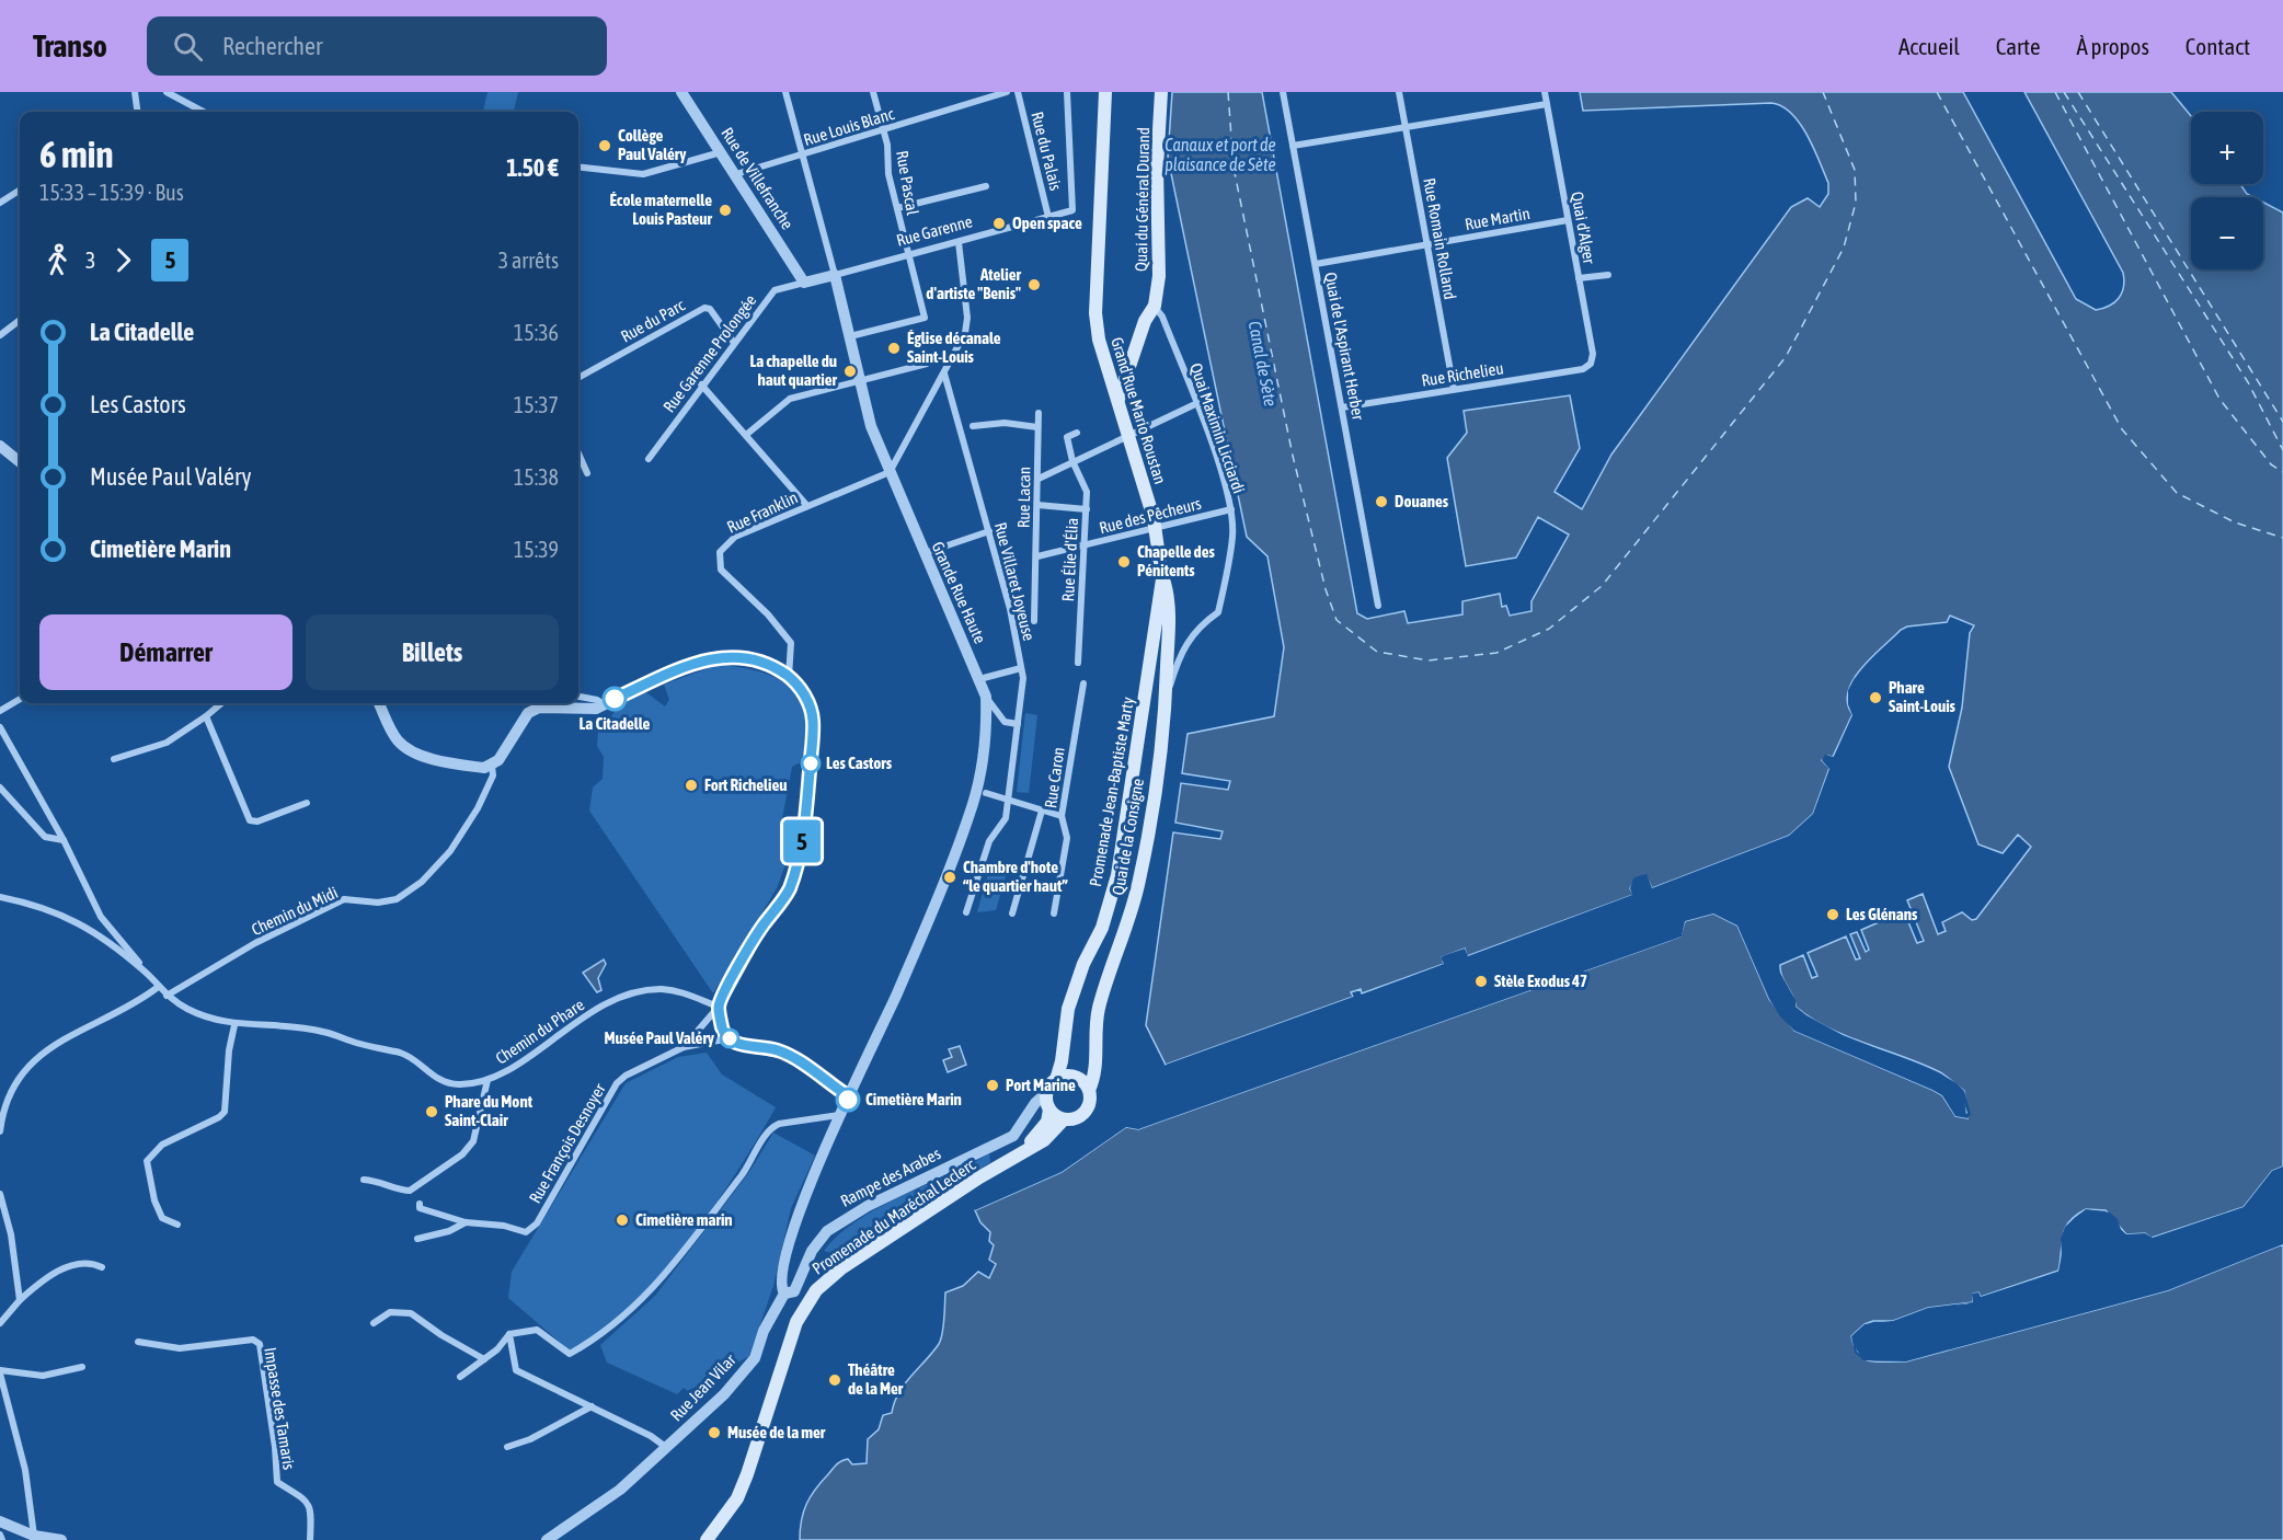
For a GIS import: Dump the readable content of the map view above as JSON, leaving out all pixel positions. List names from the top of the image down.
{
  "streets": {
    "main road": [
      "Quai du Général Durand",
      "Grand'Rue Mario Roustan",
      "Promenade Jean-Baptiste Marty",
      "Quai de la Consigne",
      "Promenade du Maréchal Leclerc"
    ],
    "street": [
      "Rue Louis Blanc",
      "Rue du Palais",
      "Rue de Villefranche",
      "Rue Pascal",
      "Rue Martin",
      "Quai d'Alger",
      "Rue Garenne",
      "Rue Romain Rolland",
      "Rue du Parc",
      "Quai de l'Aspirant Herber",
      "Rue Garenne Prolongée",
      "Rue Richelieu",
      "Quai Maximin Licciardi",
      "Rue Lacan",
      "Rue Franklin",
      "Rue des Pêcheurs",
      "Rue Élie d'Élia",
      "Rue Villaret Joyeuse",
      "Grande Rue Haute",
      "Rue Caron",
      "Chemin du Midi",
      "Chemin du Phare",
      "Rue François Desnoyer",
      "Rampe des Arabes",
      "Rue Jean Vilar",
      "Impasse des Tamaris"
    ]
  },
  "crossings": [
    ["Rue Louis Blanc", "Rue de Villefranche"],
    ["Rue Louis Blanc", "Rue Pascal"],
    ["Rue Louis Blanc", "Grande Rue Haute"],
    ["Rue du Palais", "Rue Garenne"],
    ["Rue de Villefranche", "Rue Garenne"],
    ["Rue de Villefranche", "Rue Garenne Prolongée"],
    ["Rue Pascal", "Rue Garenne"],
    ["Rue Pascal", "Grande Rue Haute"],
    ["Quai du Général Durand", "Quai Maximin Licciardi"],
    ["Rue Martin", "Quai d'Alger"],
    ["Rue Martin", "Rue Romain Rolland"],
    ["Rue Martin", "Quai de l'Aspirant Herber"],
    ["Quai d'Alger", "Rue Richelieu"],
    ["Rue Garenne", "Rue Garenne Prolongée"],
    ["Rue Garenne", "Grande Rue Haute"],
    ["Rue Romain Rolland", "Rue Richelieu"],
    ["Rue du Parc", "Rue Garenne Prolongée"],
    ["Quai de l'Aspirant Herber", "Rue Richelieu"],
    ["Grand'Rue Mario Roustan", "Rue des Pêcheurs"],
    ["Grand'Rue Mario Roustan", "Promenade Jean-Baptiste Marty"],
    ["Grand'Rue Mario Roustan", "Quai de la Consigne"],
    ["Quai Maximin Licciardi", "Rue des Pêcheurs"],
    ["Quai Maximin Licciardi", "Quai de la Consigne"],
    ["Rue Lacan", "Rue des Pêcheurs"],
    ["Rue Franklin", "Grande Rue Haute"],
    ["Rue des Pêcheurs", "Rue Élie d'Élia"],
    ["Grande Rue Haute", "Rue Jean Vilar"],
    ["Promenade Jean-Baptiste Marty", "Quai de la Consigne"],
    ["Promenade Jean-Baptiste Marty", "Rampe des Arabes"],
    ["Promenade Jean-Baptiste Marty", "Promenade du Maréchal Leclerc"],
    ["Quai de la Consigne", "Rampe des Arabes"],
    ["Quai de la Consigne", "Promenade du Maréchal Leclerc"],
    ["Chemin du Midi", "Chemin du Phare"],
    ["Rampe des Arabes", "Promenade du Maréchal Leclerc"],
    ["Rampe des Arabes", "Rue Jean Vilar"]
  ],
  "water": ["Canaux et port de plaisance de Sète", "Canal de Sète"],
  "places": [
    "Collège Paul Valéry",
    "École maternelle Louis Pasteur",
    "Open space",
    "Atelier d'artiste \"Benis\"",
    "Église décanale Saint-Louis",
    "La chapelle du haut quartier",
    "Douanes",
    "Chapelle des Pénitents",
    "Phare Saint-Louis",
    "La Citadelle",
    "Les Castors",
    "Fort Richelieu",
    "Chambre d'hote “le quartier haut”",
    "Les Glénans",
    "Stèle Exodus 47",
    "Musée Paul Valéry",
    "Port Marine",
    "Cimetière Marin",
    "Phare du Mont Saint-Clair",
    "Cimetière marin",
    "Théâtre de la Mer",
    "Musée de la mer"
  ],
  "lines": ["bus line 5"],
  "page": {
    "header": "Transo",
    "search": "Rechercher",
    "nav": [
      "Accueil",
      "Carte",
      "À propos",
      "Contact"
    ],
    "on_map": "5",
    "map_buttons": ["+", "−"],
    "heading": ["6 min", "15:33 – 15:39 · Bus", "1.50 €"],
    "legs": ["3", "5", "3 arrêts"],
    "list": [
      {
        "name": "La Citadelle",
        "value": "15:36"
      },
      {
        "name": "Les Castors",
        "value": "15:37"
      },
      {
        "name": "Musée Paul Valéry",
        "value": "15:38"
      },
      {
        "name": "Cimetière Marin",
        "value": "15:39"
      }
    ],
    "buttons": ["Démarrer", "Billets"]
  }
}
